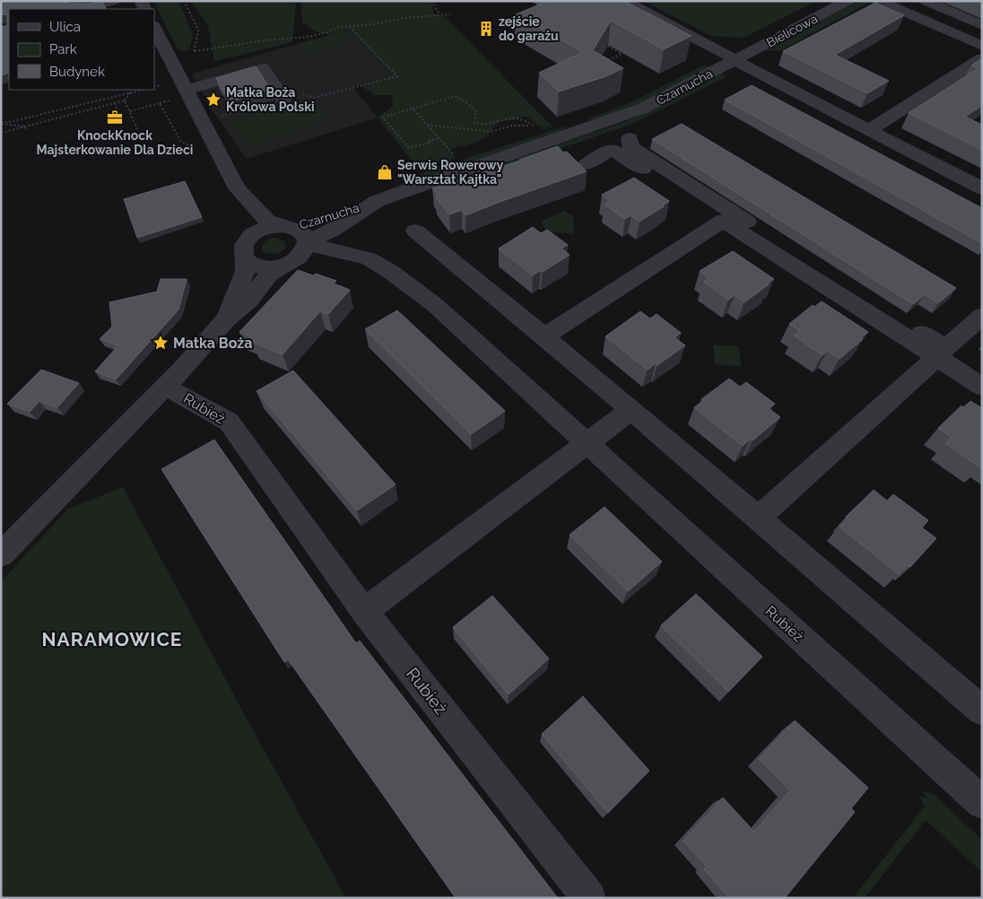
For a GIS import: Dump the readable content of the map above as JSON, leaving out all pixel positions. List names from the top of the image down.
{
  "streets": {
    "street": ["Bielicowa", "Czarnucha", "Rubież"]
  },
  "crossings": [
    ["Bielicowa", "Czarnucha"],
    ["Czarnucha", "Rubież"]
  ],
  "districts": ["NARAMOWICE"],
  "places": {
    "building": ["zejście do garażu"],
    "place": ["Matka Boża Królowa Polski", "Matka Boża"],
    "office": ["KnockKnock Majsterkowanie Dla Dzieci"],
    "shop": ["Serwis Rowerowy \"Warsztat Kajtka\""]
  },
  "legend": ["Ulica", "Park", "Budynek"]
}
